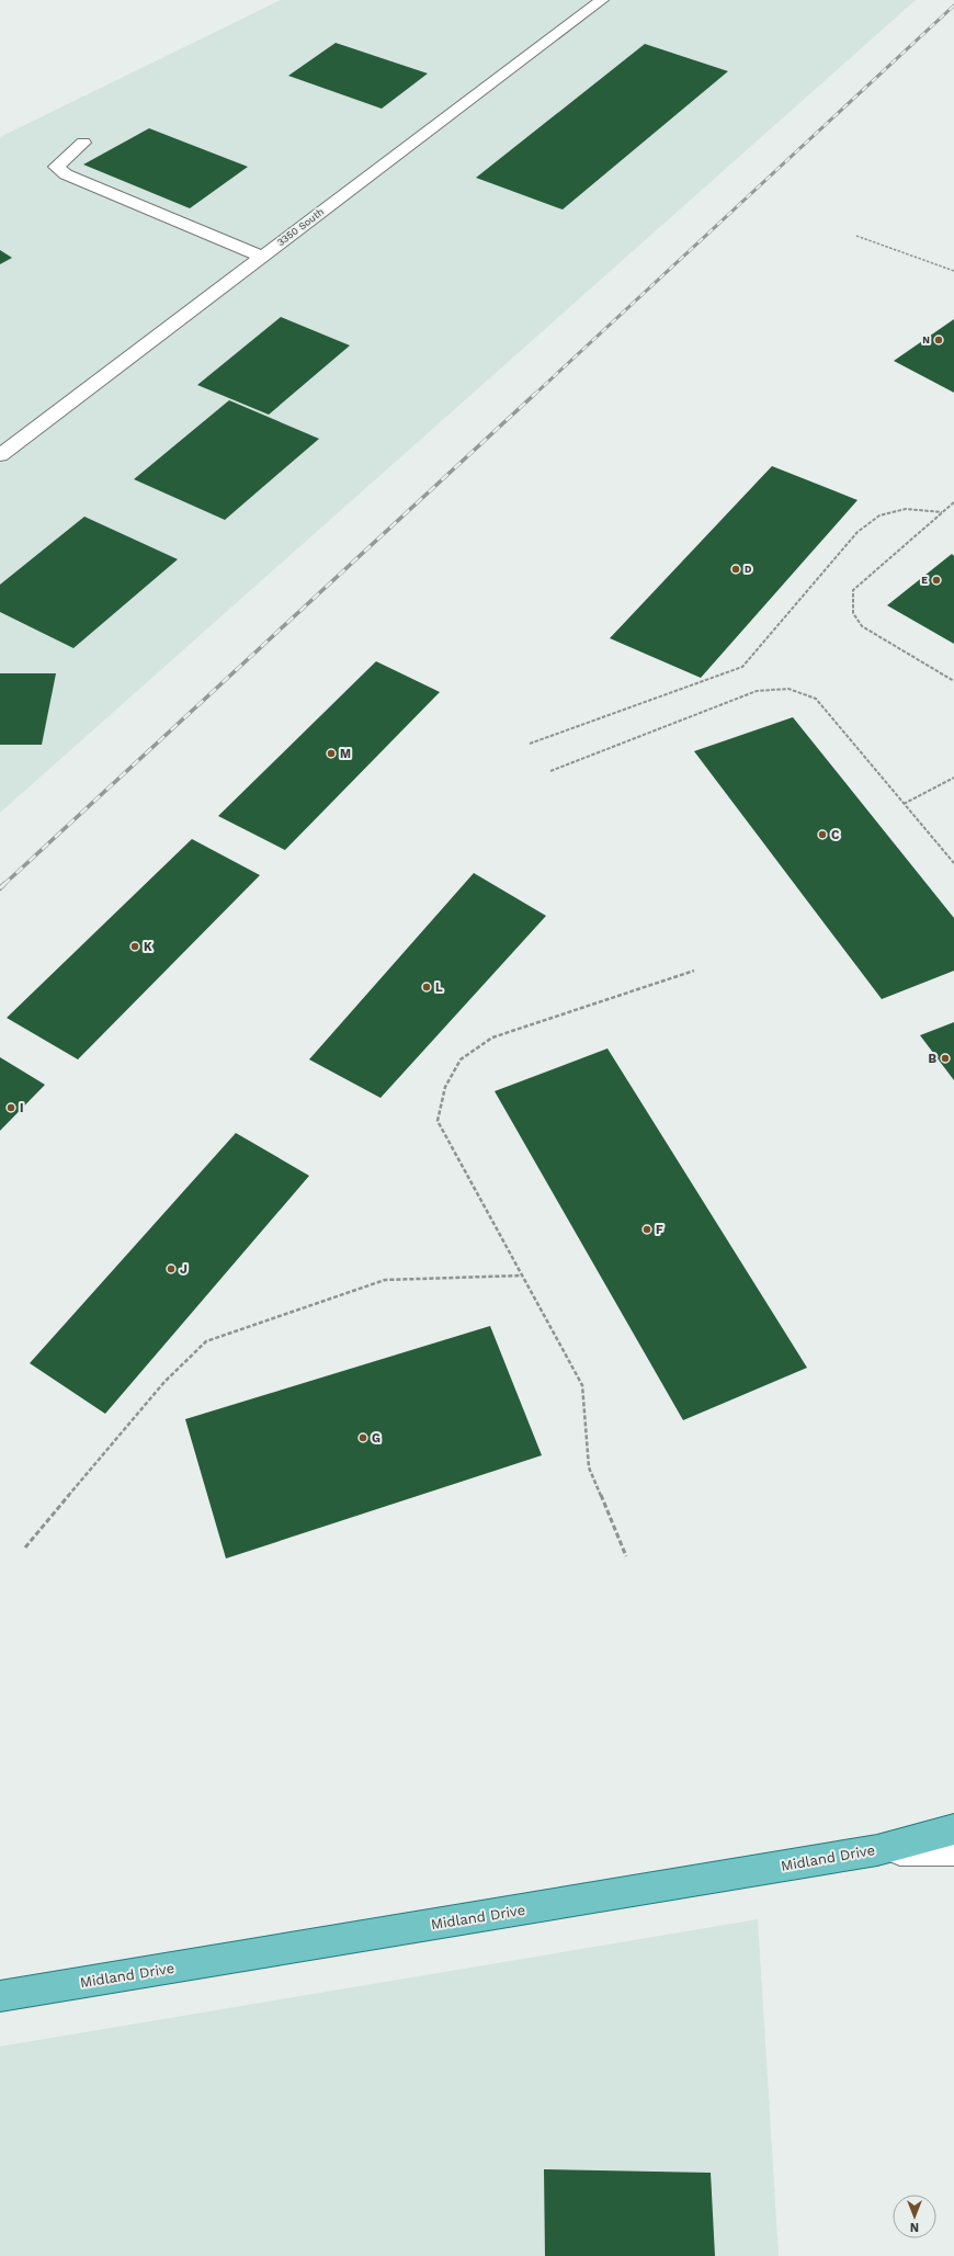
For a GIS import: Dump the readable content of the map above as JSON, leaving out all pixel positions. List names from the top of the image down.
{
  "streets": {
    "main road": ["Midland Drive"],
    "street": ["3350 South"]
  },
  "places": [
    "N",
    "D",
    "E",
    "M",
    "C",
    "K",
    "L",
    "B",
    "I",
    "F",
    "J",
    "G"
  ],
  "north": "bottom"
}
